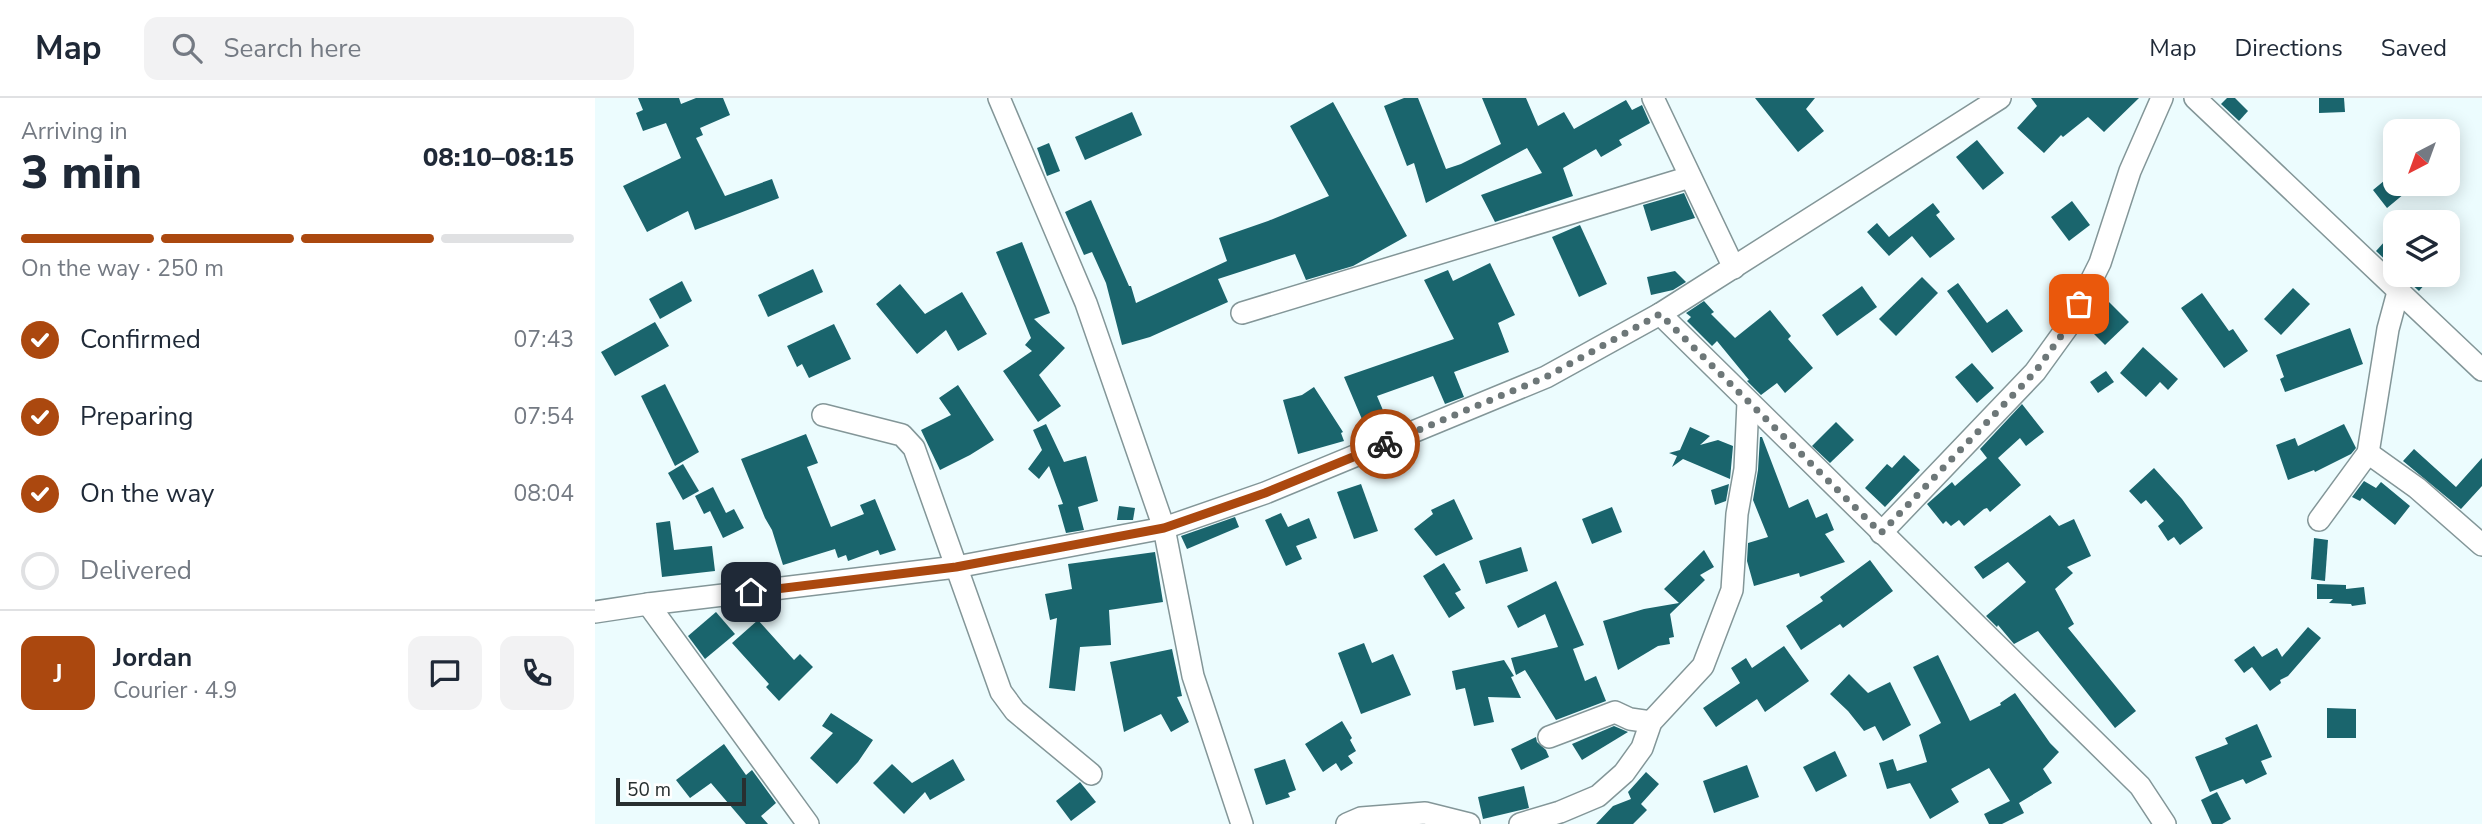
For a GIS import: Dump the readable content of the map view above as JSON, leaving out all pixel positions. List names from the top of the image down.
{
  "scale_bar": "50 m",
  "north": "bottom left",
  "page": {
    "header": "Map",
    "search": "Search here",
    "nav": ["Map", "Directions", "Saved"],
    "heading": ["3 min", "Arriving in", "08:10–08:15"],
    "panel": ["Jordan", "Courier · 4.9"],
    "bar": "On the way · 250 m",
    "list": [
      ["Confirmed", "07:43"],
      ["Preparing", "07:54"],
      ["On the way", "08:04"],
      "Delivered"
    ],
    "round": "J",
    "scale": "50 m"
  }
}
